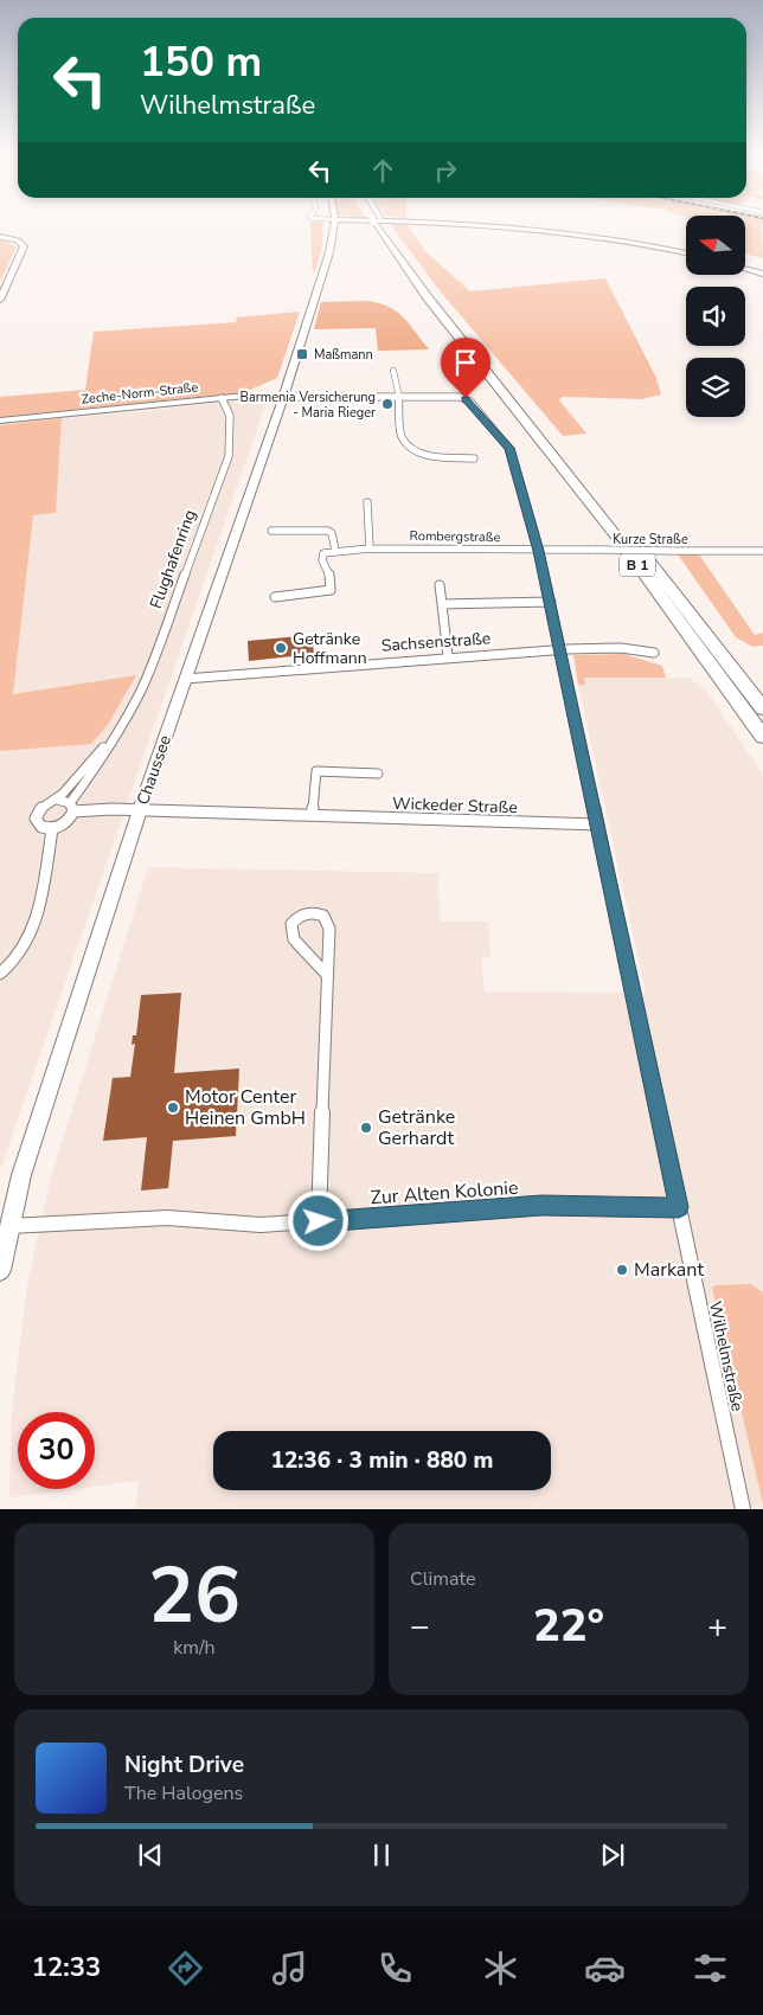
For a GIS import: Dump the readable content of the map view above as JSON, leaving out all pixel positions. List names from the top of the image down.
{
  "streets": {
    "highway": ["B 1"],
    "main road": ["Zeche-Norm-Straße", "Chaussee"],
    "street": [
      "Rombergstraße",
      "Kurze Straße",
      "Flughafenring",
      "Sachsenstraße",
      "Wickeder Straße",
      "Zur Alten Kolonie",
      "Wilhelmstraße"
    ]
  },
  "crossings": [
    ["Zeche-Norm-Straße", "Flughafenring"],
    ["Zeche-Norm-Straße", "Chaussee"],
    ["Zeche-Norm-Straße", "Wilhelmstraße"],
    ["Rombergstraße", "Kurze Straße"],
    ["Rombergstraße", "Wilhelmstraße"],
    ["Kurze Straße", "Wilhelmstraße"],
    ["Sachsenstraße", "Chaussee"],
    ["Sachsenstraße", "Wilhelmstraße"],
    ["Chaussee", "Wickeder Straße"],
    ["Chaussee", "Zur Alten Kolonie"],
    ["Chaussee", "Wilhelmstraße"],
    ["Wickeder Straße", "Wilhelmstraße"],
    ["Zur Alten Kolonie", "Wilhelmstraße"]
  ],
  "places": {
    "transit": ["Maßmann"],
    "other": [
      "Barmenia Versicherung - Maria Rieger",
      "Getränke Hoffmann",
      "Motor Center Heinen GmbH",
      "Getränke Gerhardt",
      "Markant"
    ]
  },
  "north": "left",
  "page": {
    "turn": ["150 m", "Wilhelmstraße"],
    "limit": "30",
    "trip": "12:36 · 3 min · 880 m",
    "tile": [
      ["26", "km/h"],
      "Climate"
    ],
    "heat": ["−", "22°", "+"],
    "song": ["Night Drive", "The Halogens"],
    "tabs": "12:33"
  }
}
